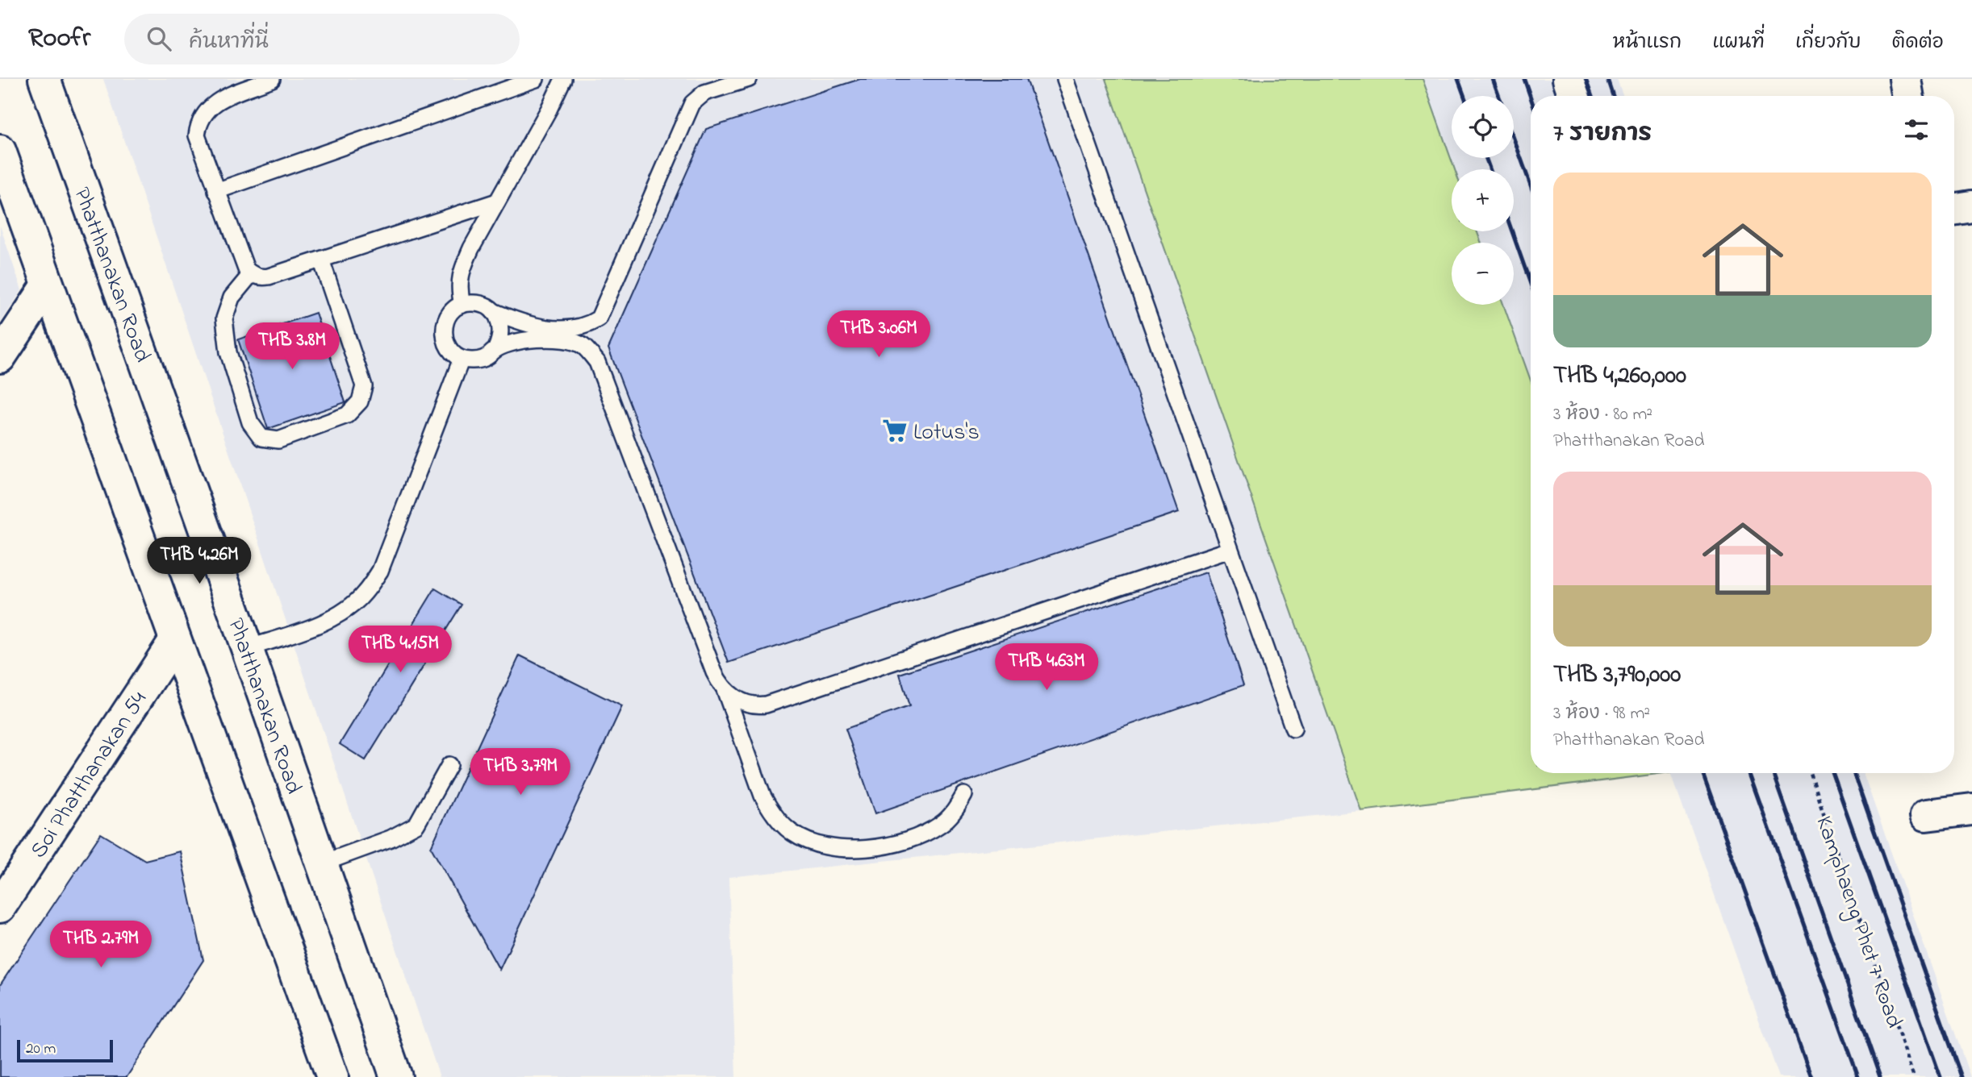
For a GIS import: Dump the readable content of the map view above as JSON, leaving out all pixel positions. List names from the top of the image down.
{
  "streets": {
    "main road": ["Phatthanakan Road", "Soi Phatthanakan 54"],
    "path": ["Kamphaeng Phet 7 Road"]
  },
  "places": {
    "supermarket": ["Lotus's"]
  },
  "scale_bar": "20 m",
  "page": {
    "header": "Roofr",
    "search": "ค้นหาที่นี่",
    "nav": [
      "หน้าแรก",
      "แผนที่",
      "เกี่ยวกับ",
      "ติดต่อ"
    ],
    "map_buttons": ["+", "−"],
    "heading": "7 รายการ",
    "list": [
      {
        "name": "THB 4,260,000",
        "note": "3 ห้อง · 80 m² · Phatthanakan Road"
      },
      {
        "name": "THB 3,790,000",
        "note": "3 ห้อง · 98 m² · Phatthanakan Road"
      }
    ],
    "price": [
      "THB 3.06M",
      "THB 3.8M",
      "THB 4.26M",
      "THB 4.15M",
      "THB 4.63M",
      "THB 3.79M",
      "THB 2.79M"
    ],
    "scale": "20 m"
  }
}
